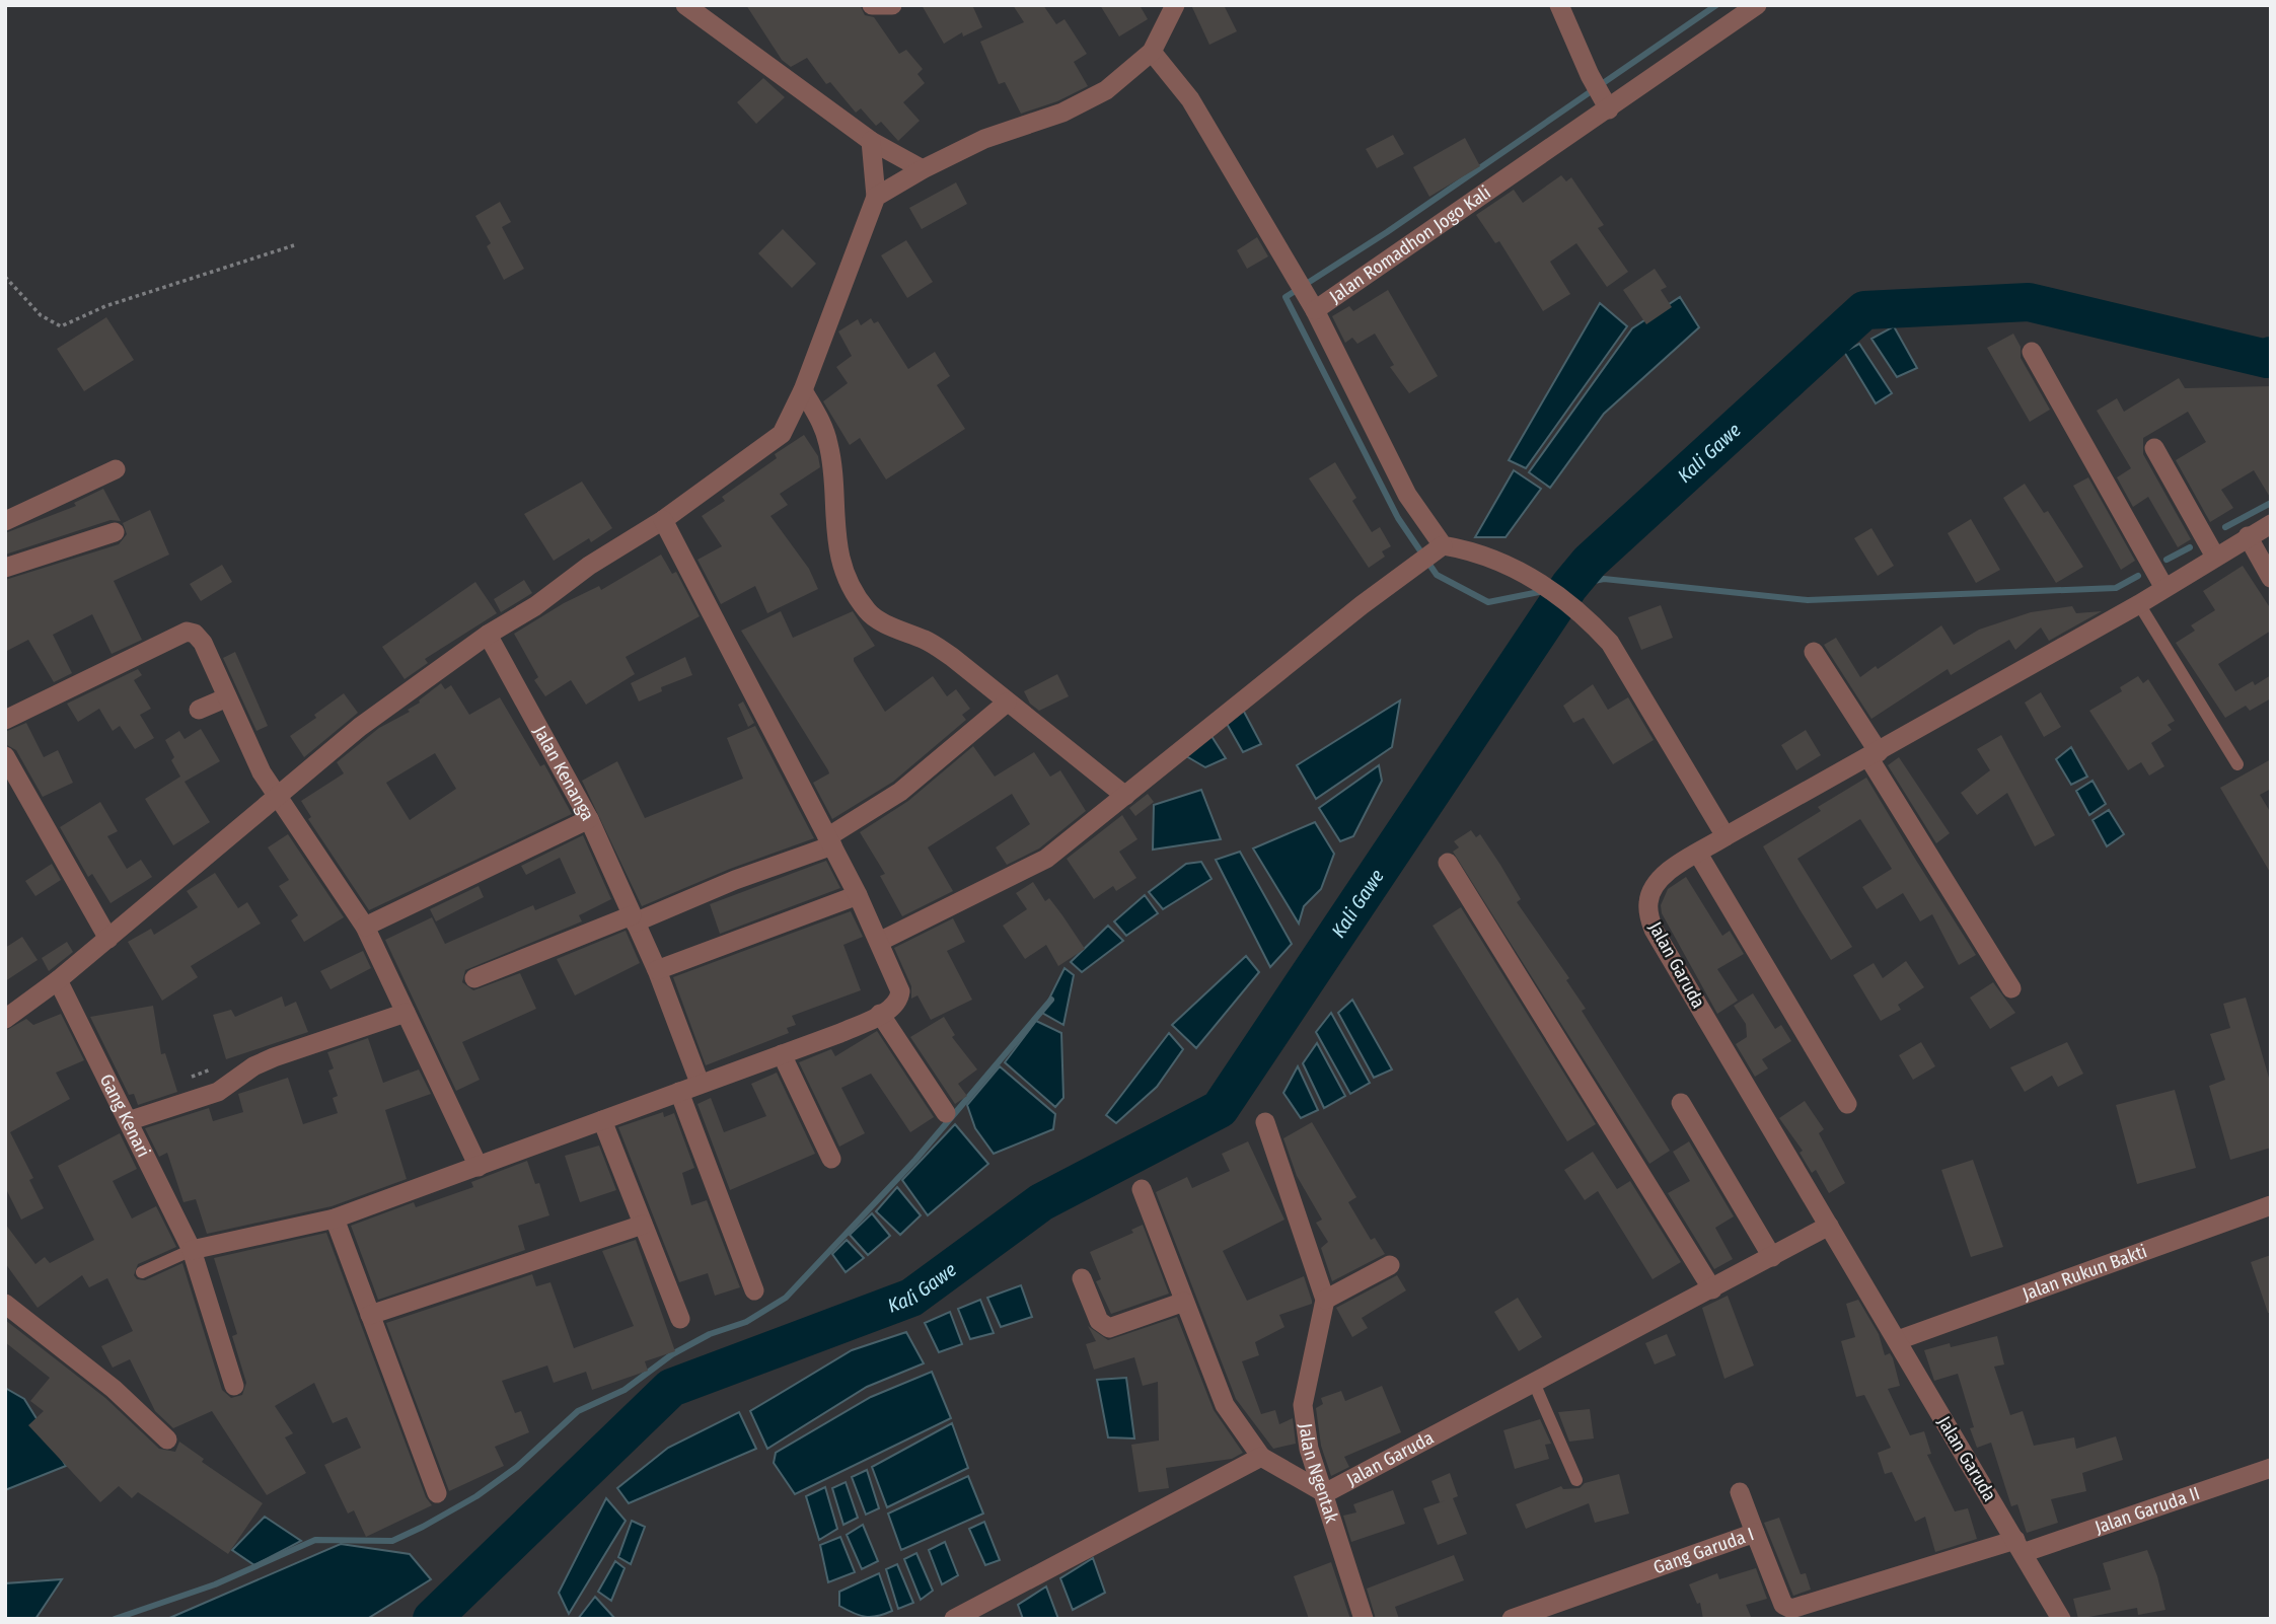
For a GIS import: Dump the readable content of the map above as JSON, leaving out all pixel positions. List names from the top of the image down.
{
  "streets": {
    "street": [
      "Jalan Romadhon Jogo Kali",
      "Jalan Kenanga",
      "Jalan Garuda",
      "Gang Kenari",
      "Jalan Rukun Bakti",
      "Jalan Ngentak",
      "Jalan Garuda II",
      "Gang Garuda I"
    ]
  },
  "crossings": [
    ["Jalan Garuda", "Jalan Rukun Bakti"],
    ["Jalan Garuda", "Jalan Ngentak"],
    ["Jalan Garuda", "Jalan Garuda II"],
    ["Jalan Garuda", "Gang Garuda I"],
    ["Jalan Garuda II", "Gang Garuda I"]
  ],
  "water": ["Kali Gawe"]
}
